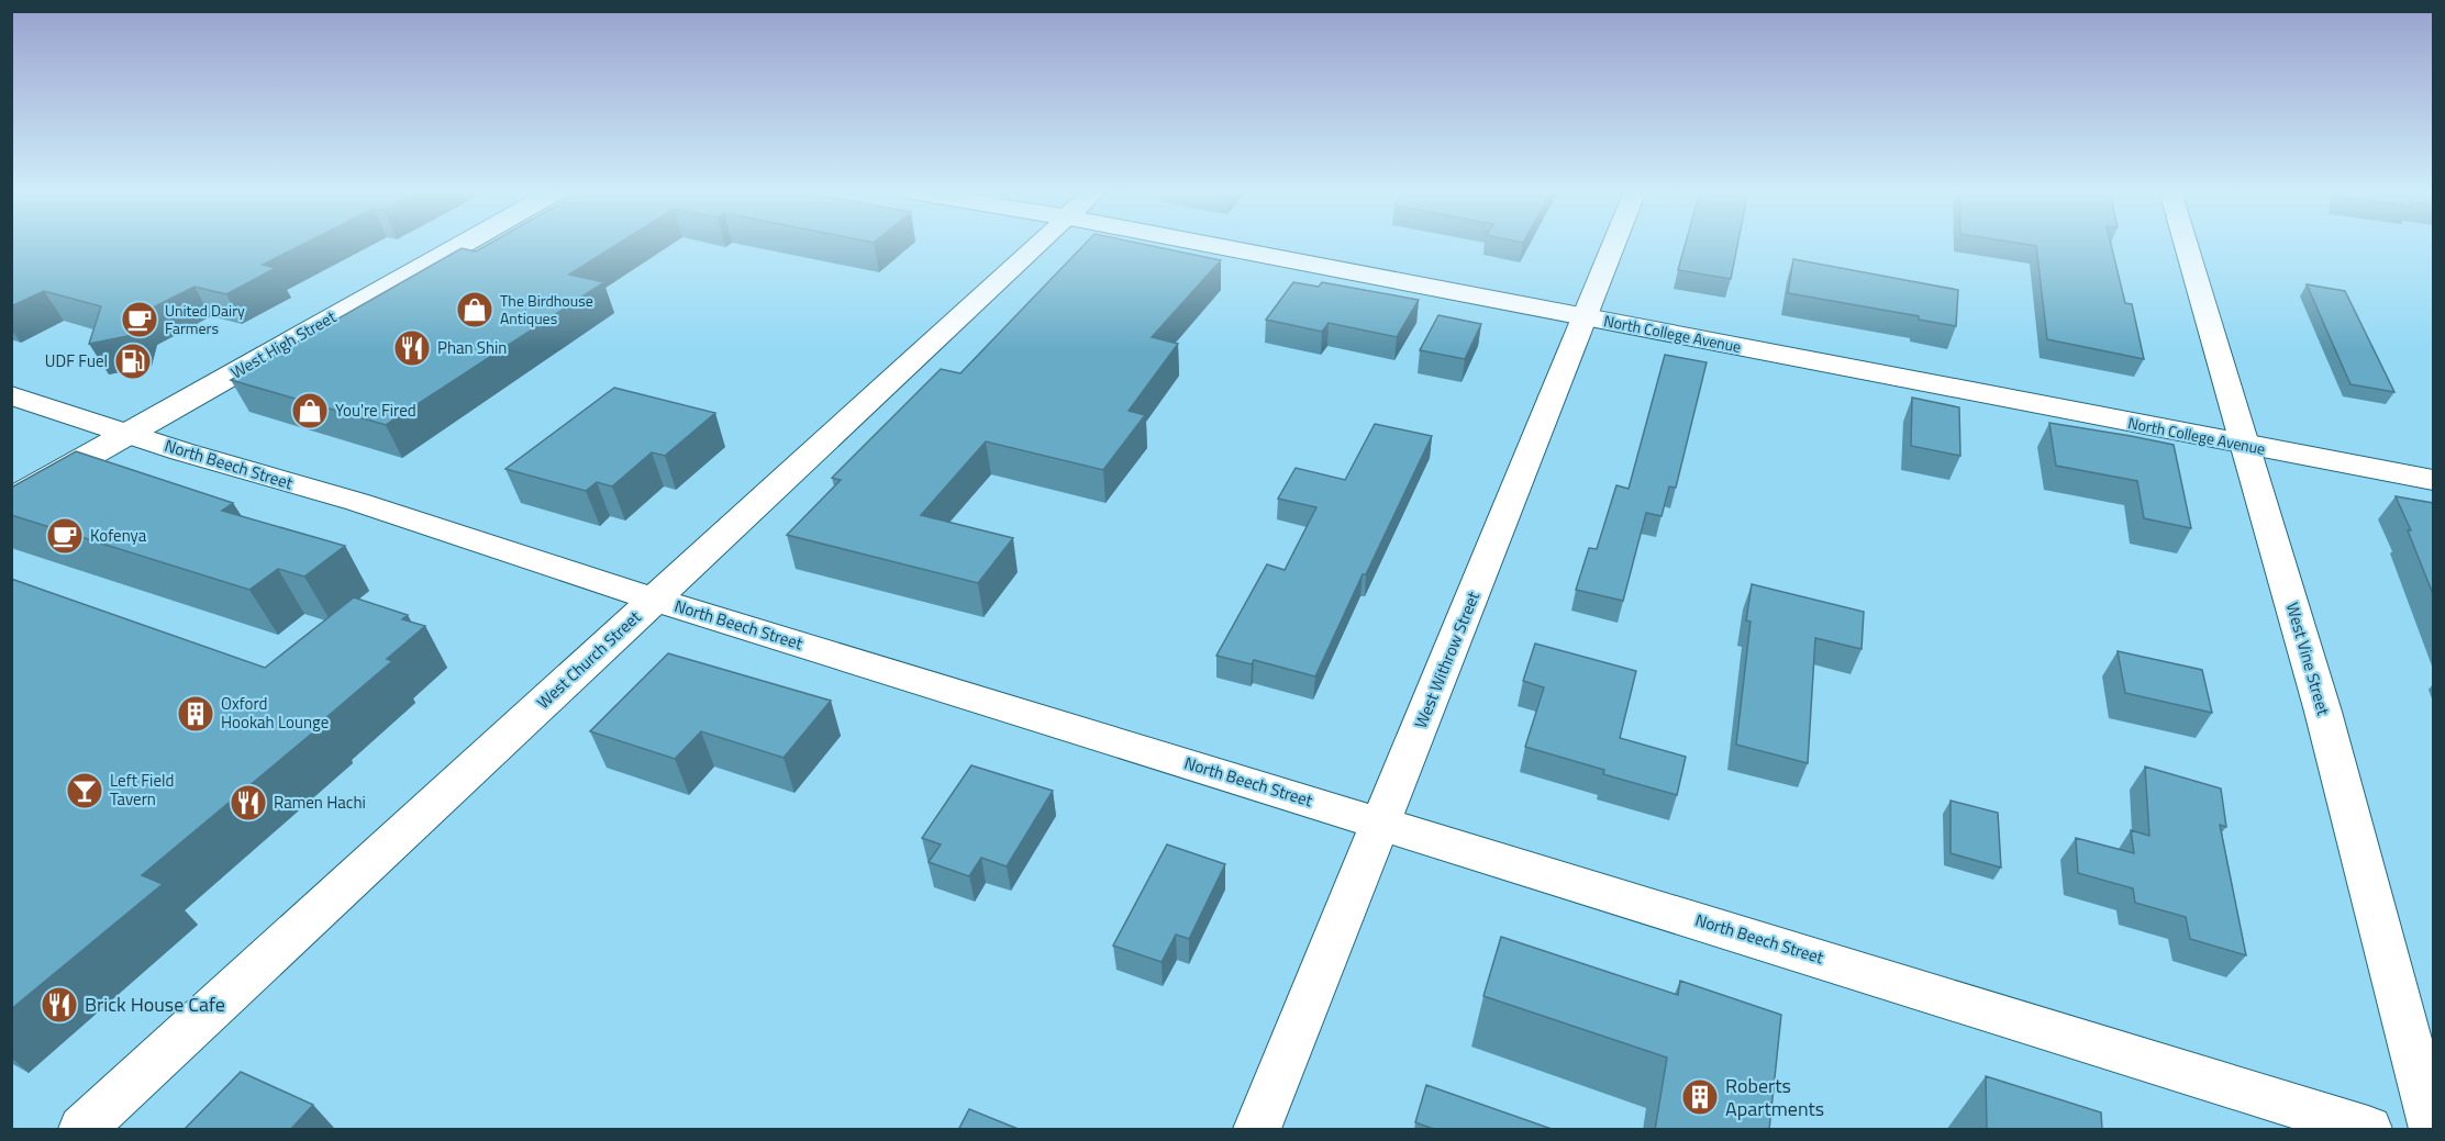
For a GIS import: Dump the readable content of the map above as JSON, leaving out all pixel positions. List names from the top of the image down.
{
  "streets": {
    "main road": ["North College Avenue", "West High Street"],
    "street": [
      "North Beech Street",
      "West Vine Street",
      "West Church Street",
      "West Withrow Street"
    ]
  },
  "crossings": [
    ["North College Avenue", "West Vine Street"],
    ["North College Avenue", "West Withrow Street"],
    ["West High Street", "North Beech Street"],
    ["North Beech Street", "West Church Street"],
    ["North Beech Street", "West Withrow Street"]
  ],
  "places": {
    "shop": ["The Birdhouse Antiques", "You're Fired"],
    "cafe": ["United Dairy Farmers", "Kofenya"],
    "restaurant": ["Phan Shin", "Ramen Hachi", "Brick House Cafe"],
    "fuel station": ["UDF Fuel"],
    "building": ["Oxford Hookah Lounge", "Roberts Apartments"],
    "bar": ["Left Field Tavern"]
  }
}
